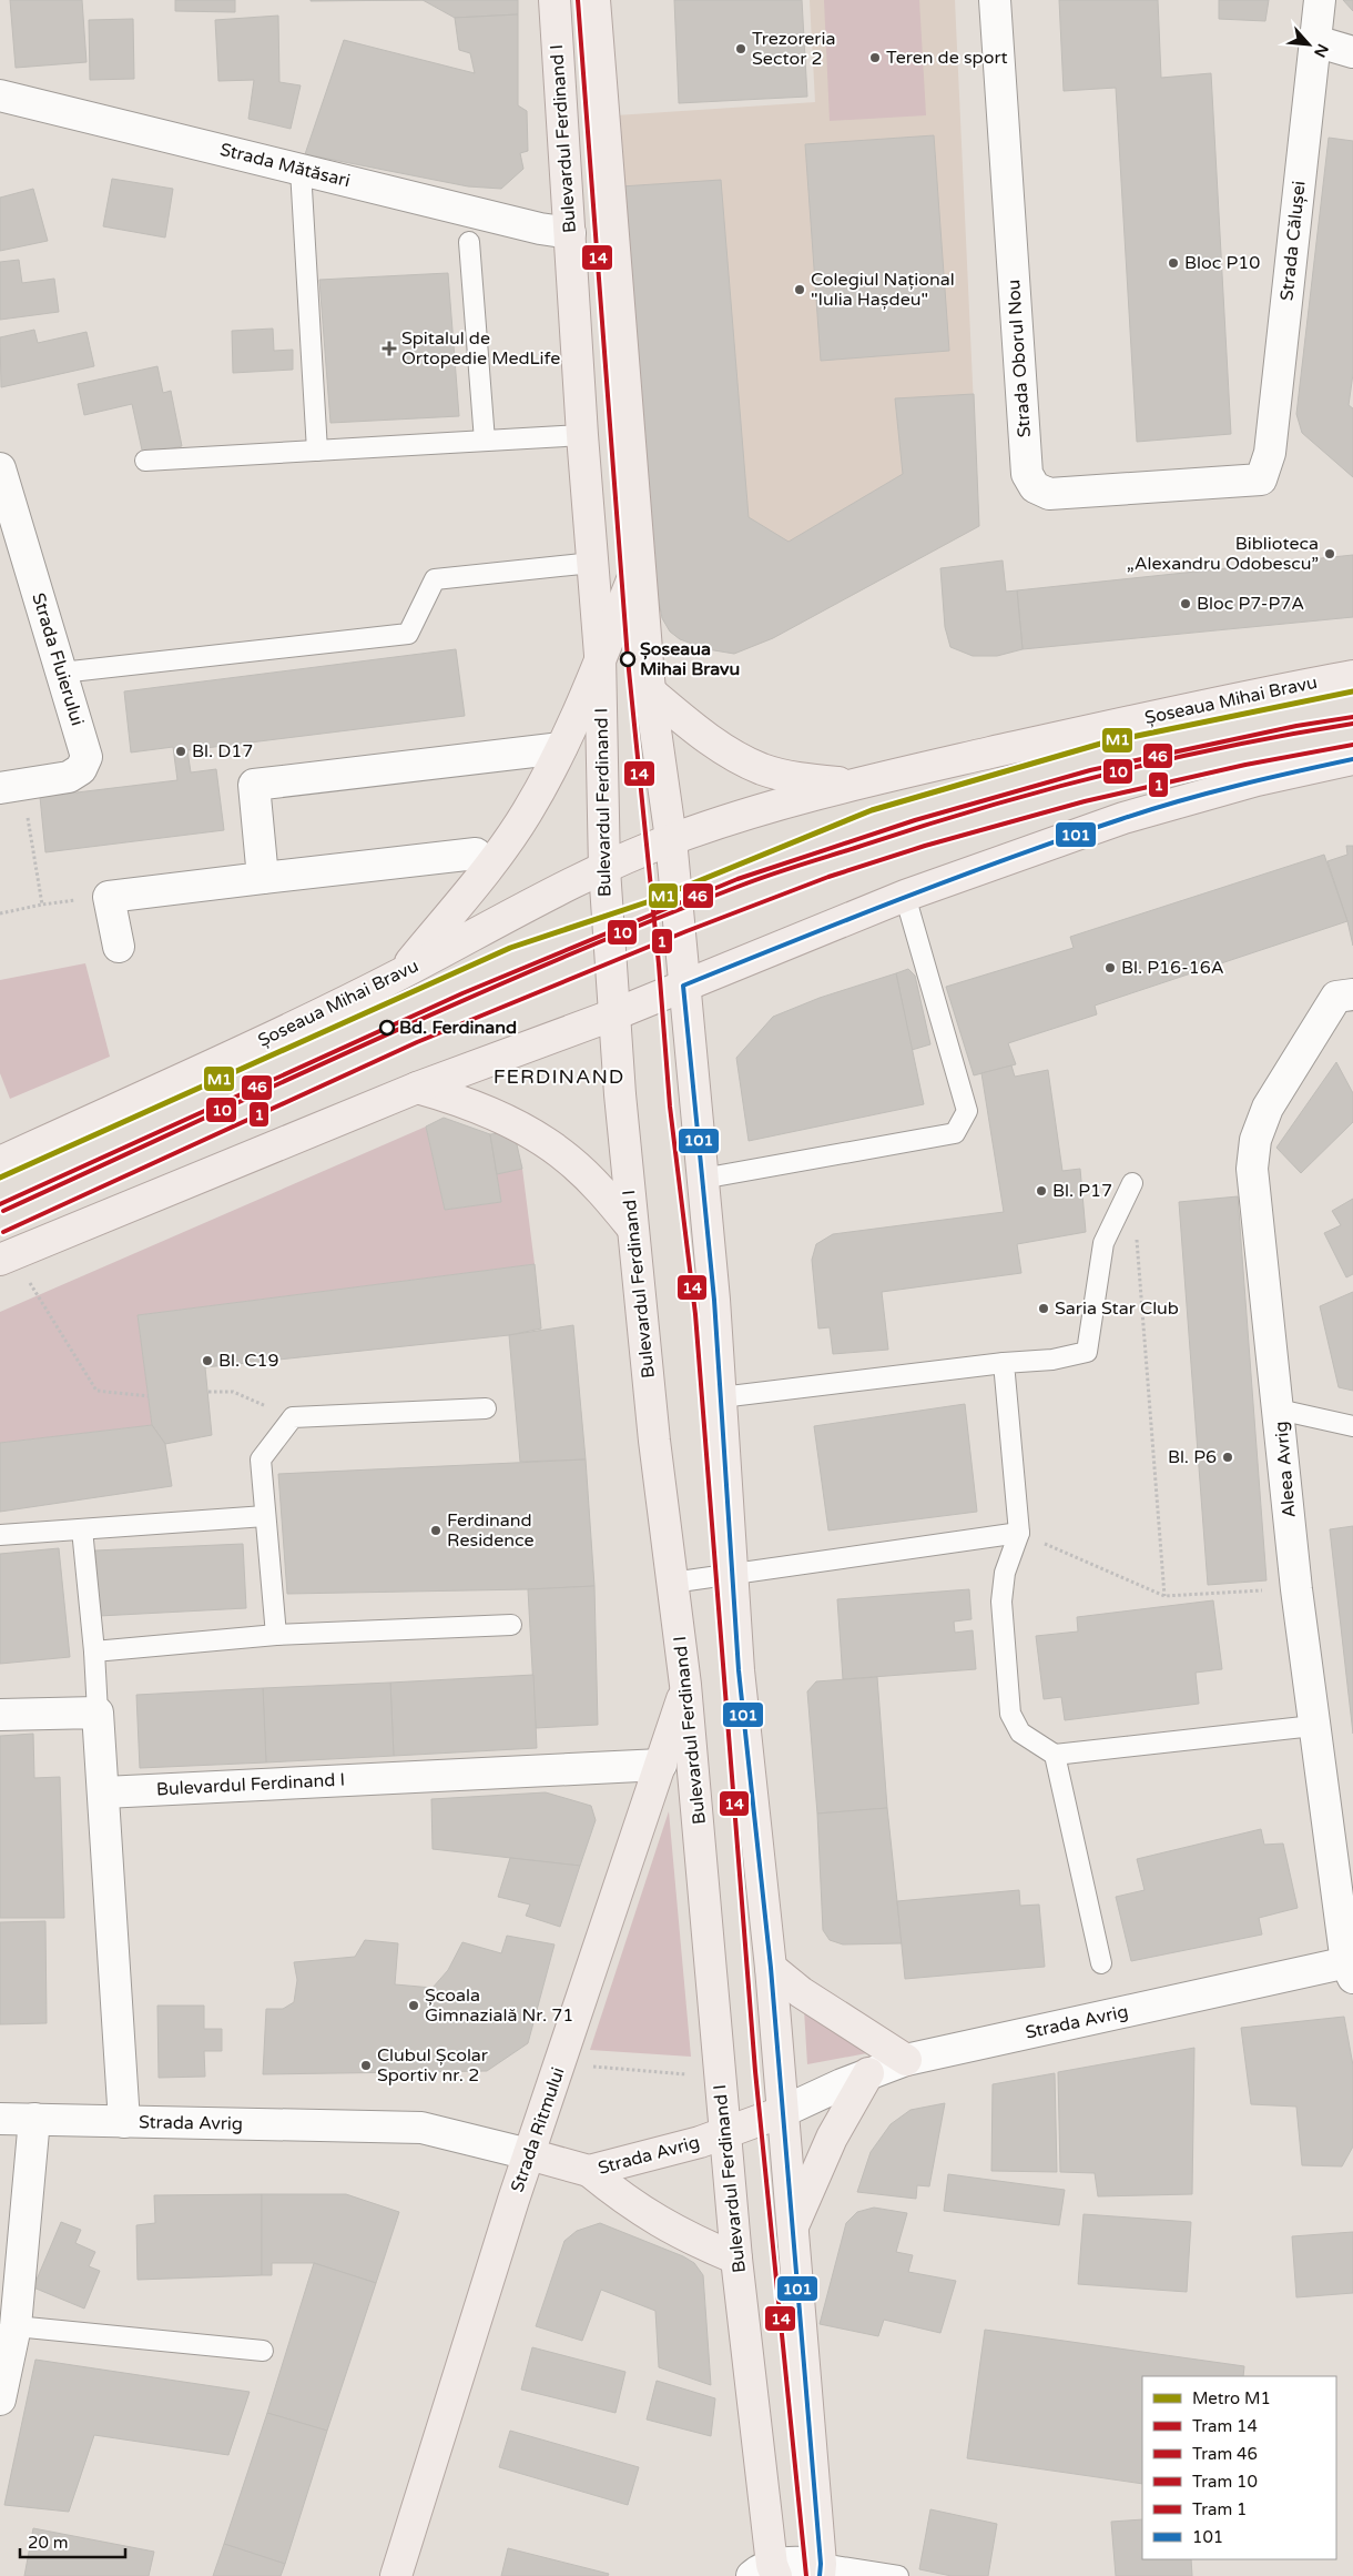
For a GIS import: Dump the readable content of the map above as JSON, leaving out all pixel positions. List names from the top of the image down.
{
  "streets": {
    "main road": [
      "Bulevardul Ferdinand I",
      "Șoseaua Mihai Bravu",
      "Strada Avrig",
      "Strada Ritmului"
    ],
    "street": [
      "Strada Mătăsari",
      "Strada Călușei",
      "Strada Oborul Nou",
      "Strada Fluierului",
      "Aleea Avrig"
    ]
  },
  "crossings": [
    ["Bulevardul Ferdinand I", "Strada Mătăsari"],
    ["Bulevardul Ferdinand I", "Șoseaua Mihai Bravu"],
    ["Bulevardul Ferdinand I", "Strada Avrig"],
    ["Bulevardul Ferdinand I", "Strada Ritmului"],
    ["Strada Călușei", "Strada Oborul Nou"],
    ["Aleea Avrig", "Strada Avrig"],
    ["Strada Avrig", "Strada Ritmului"]
  ],
  "districts": ["FERDINAND"],
  "places": {
    "other": [
      "Trezoreria Sector 2",
      "Teren de sport",
      "Bloc P10",
      "Colegiul Național \"Iulia Hașdeu\"",
      "Biblioteca „Alexandru Odobescu”",
      "Bloc P7-P7A",
      "Șoseaua Mihai Bravu",
      "Bl. D17",
      "Bl. P16-16A",
      "Bd. Ferdinand",
      "Bl. P17",
      "Saria Star Club",
      "Bl. C19",
      "Bl. P6",
      "Ferdinand Residence",
      "Școala Gimnazială Nr. 71",
      "Clubul Școlar Sportiv nr. 2"
    ],
    "health": ["Spitalul de Ortopedie MedLife"]
  },
  "lines": [
    "tram line 14",
    "metro line M1",
    "tram line 46",
    "tram line 10",
    "tram line 1",
    "transit line 101"
  ],
  "legend": [
    "Metro M1",
    "Tram 14",
    "Tram 46",
    "Tram 10",
    "Tram 1",
    "101"
  ],
  "scale_bar": "20 m",
  "north": "bottom right"
}
